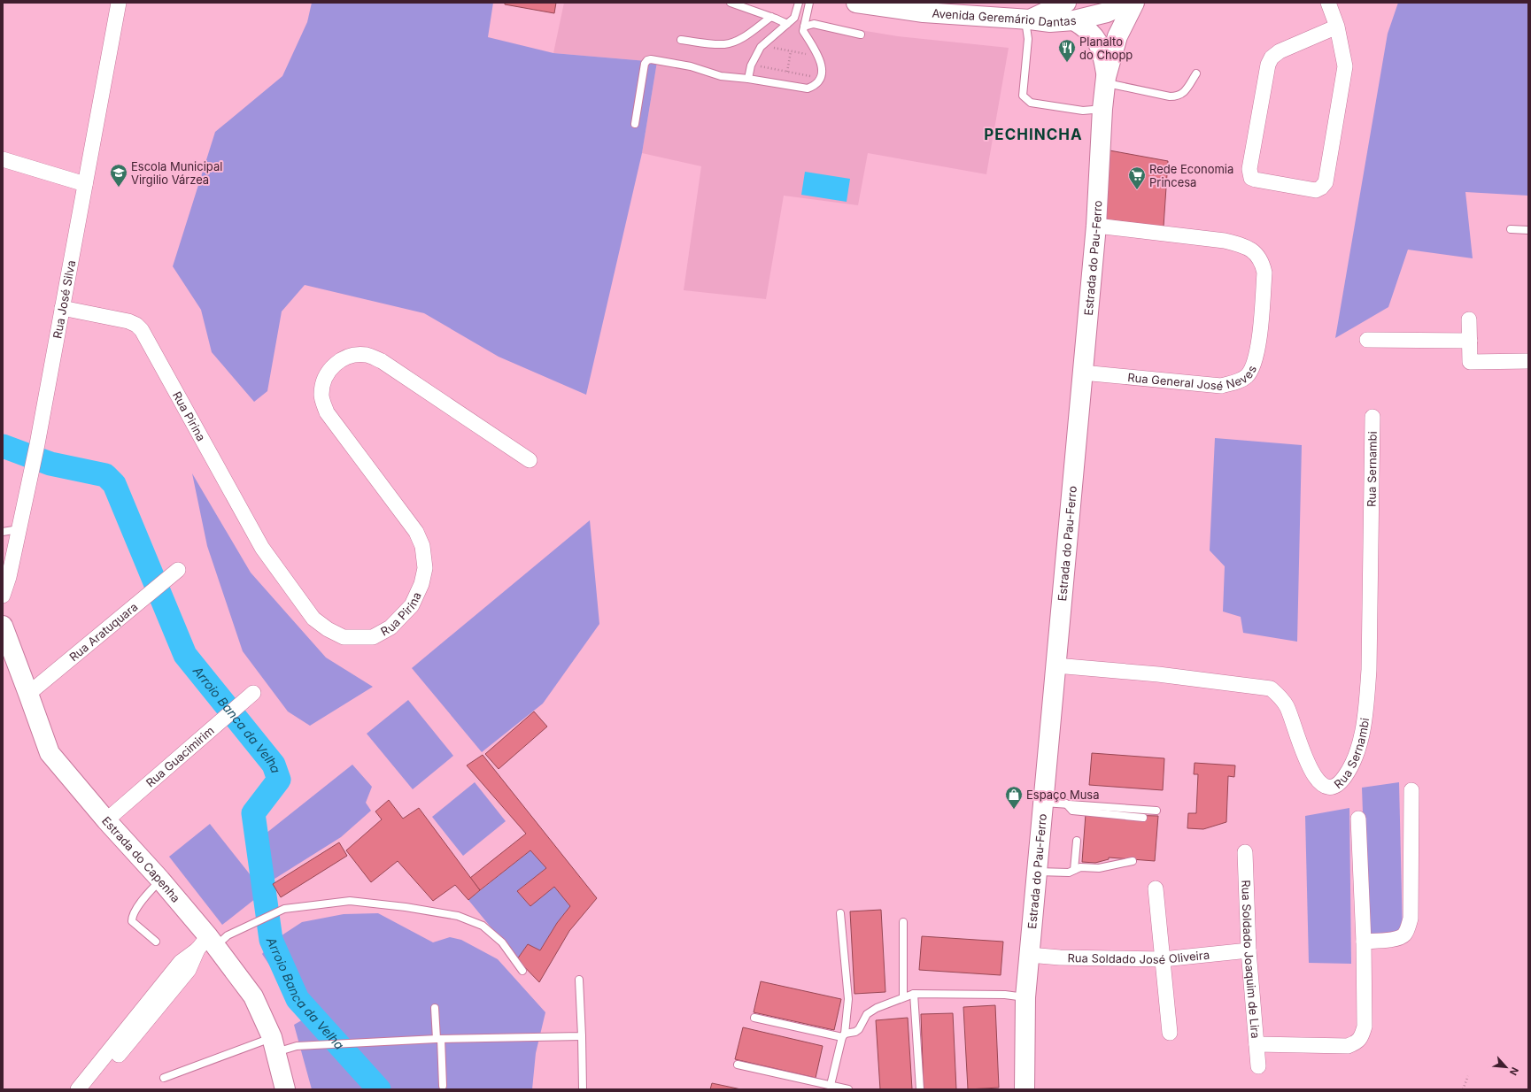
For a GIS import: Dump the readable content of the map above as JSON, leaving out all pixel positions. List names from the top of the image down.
{
  "streets": {
    "main road": ["Avenida Geremário Dantas", "Estrada do Pau-Ferro", "Estrada do Capenha"],
    "street": [
      "Rua José Silva",
      "Rua General José Neves",
      "Rua Pirina",
      "Rua Sernambi",
      "Rua Aratuquara",
      "Rua Guacimirim",
      "Rua Soldado José Oliveira",
      "Rua Soldado Joaquim de Lira"
    ]
  },
  "crossings": [
    ["Estrada do Pau-Ferro", "Rua General José Neves"],
    ["Estrada do Pau-Ferro", "Rua Sernambi"],
    ["Estrada do Pau-Ferro", "Rua Soldado José Oliveira"],
    ["Rua José Silva", "Rua Pirina"],
    ["Rua Aratuquara", "Estrada do Capenha"],
    ["Rua Guacimirim", "Estrada do Capenha"],
    ["Rua Soldado José Oliveira", "Rua Soldado Joaquim de Lira"]
  ],
  "districts": ["PECHINCHA"],
  "water": ["Arroio Banca da Velha"],
  "places": {
    "restaurant": ["Planalto do Chopp"],
    "school or university": ["Escola Municipal Virgilio Várzea"],
    "supermarket": ["Rede Economia Princesa"],
    "shop": ["Espaço Musa"]
  },
  "north": "bottom right"
}
